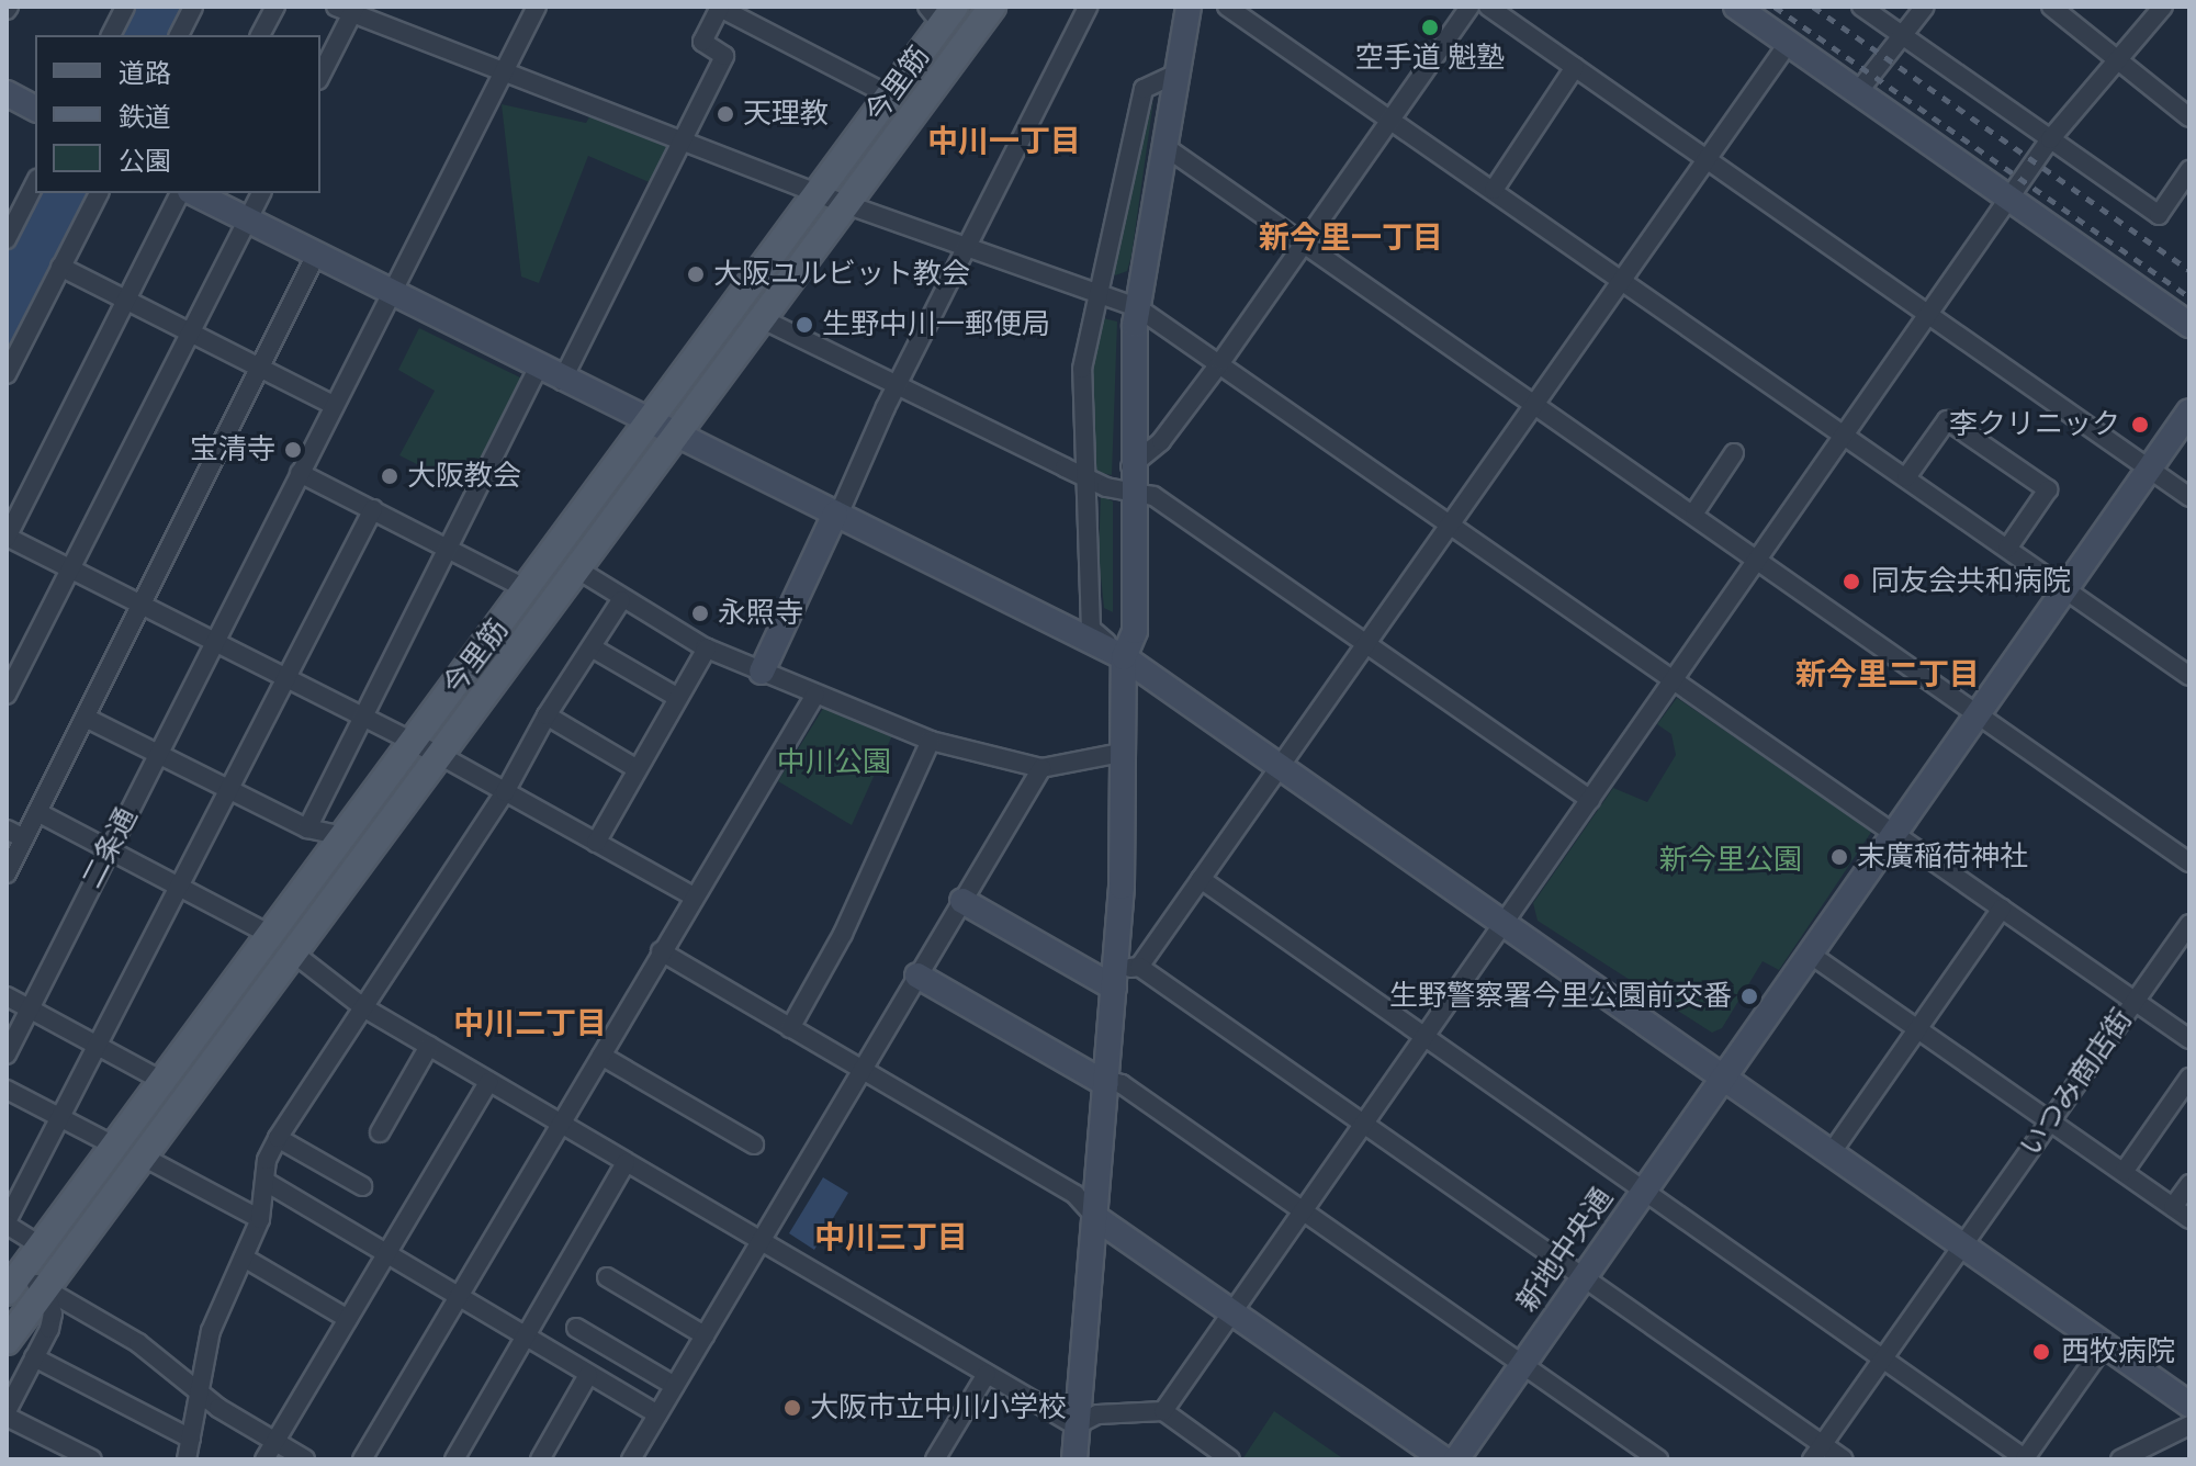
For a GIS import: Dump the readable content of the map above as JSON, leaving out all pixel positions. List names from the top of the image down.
{
  "streets": {
    "main road": ["今里筋"],
    "street": ["二条通", "いつみ商店街", "新地中央通"]
  },
  "districts": [
    "中川一丁目",
    "新今里一丁目",
    "新今里二丁目",
    "中川二丁目",
    "中川三丁目"
  ],
  "parks": ["中川公園", "新今里公園"],
  "places": [
    "空手道 魁塾",
    "天理教",
    "大阪ユルビット教会",
    "生野中川一郵便局",
    "李クリニック",
    "宝清寺",
    "大阪教会",
    "同友会共和病院",
    "永照寺",
    "末廣稲荷神社",
    "生野警察署今里公園前交番",
    "西牧病院",
    "大阪市立中川小学校"
  ],
  "legend": ["道路", "鉄道", "公園"]
}
